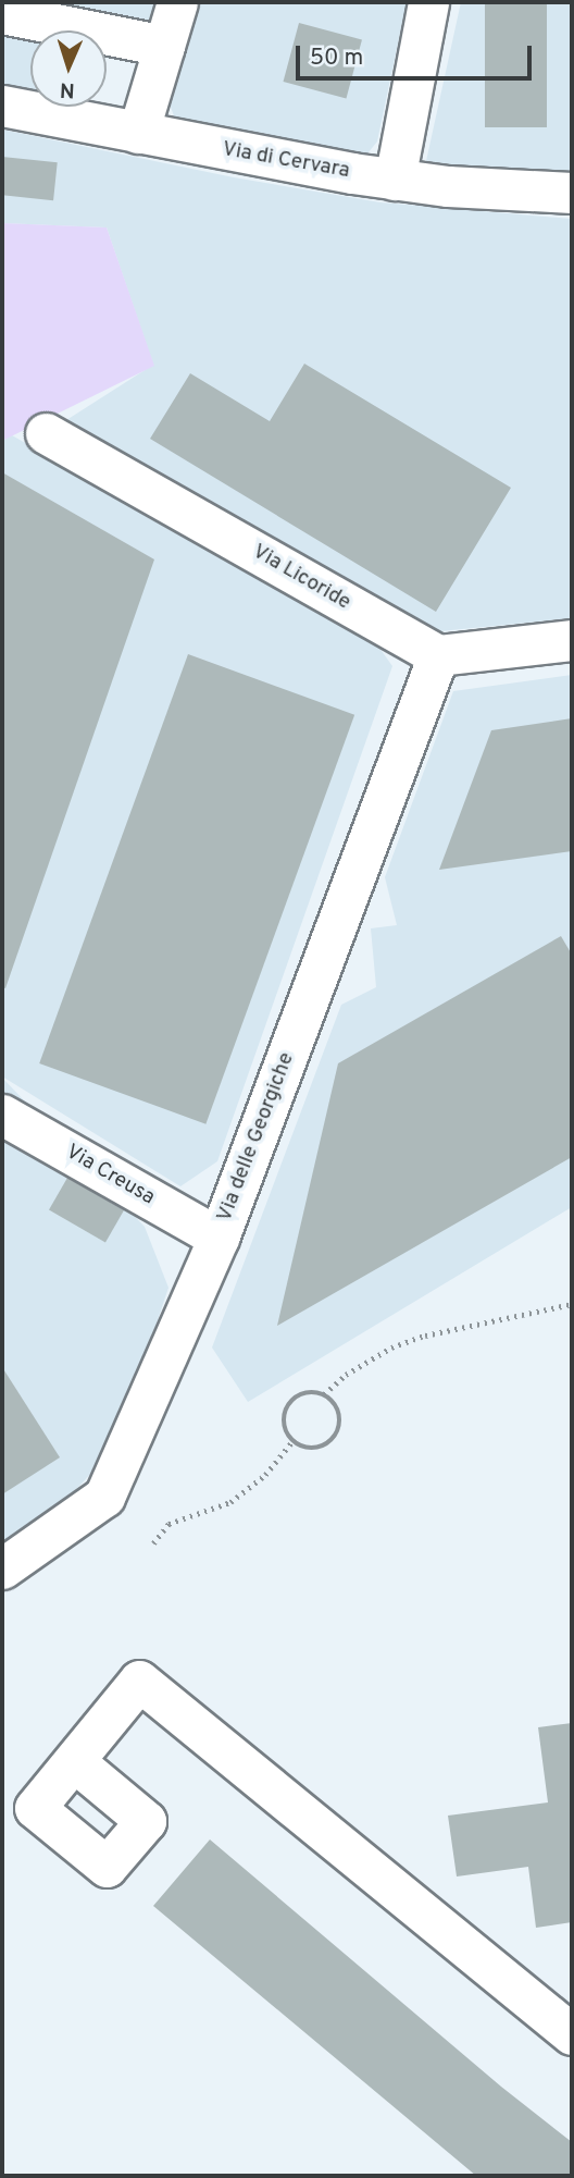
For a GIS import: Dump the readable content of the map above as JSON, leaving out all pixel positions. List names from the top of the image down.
{
  "streets": {
    "street": [
      "Via di Cervara",
      "Via Licoride",
      "Via delle Georgiche",
      "Via Creusa"
    ]
  },
  "crossings": [
    ["Via Licoride", "Via delle Georgiche"],
    ["Via delle Georgiche", "Via Creusa"]
  ],
  "scale_bar": "50 m",
  "north": "bottom"
}
